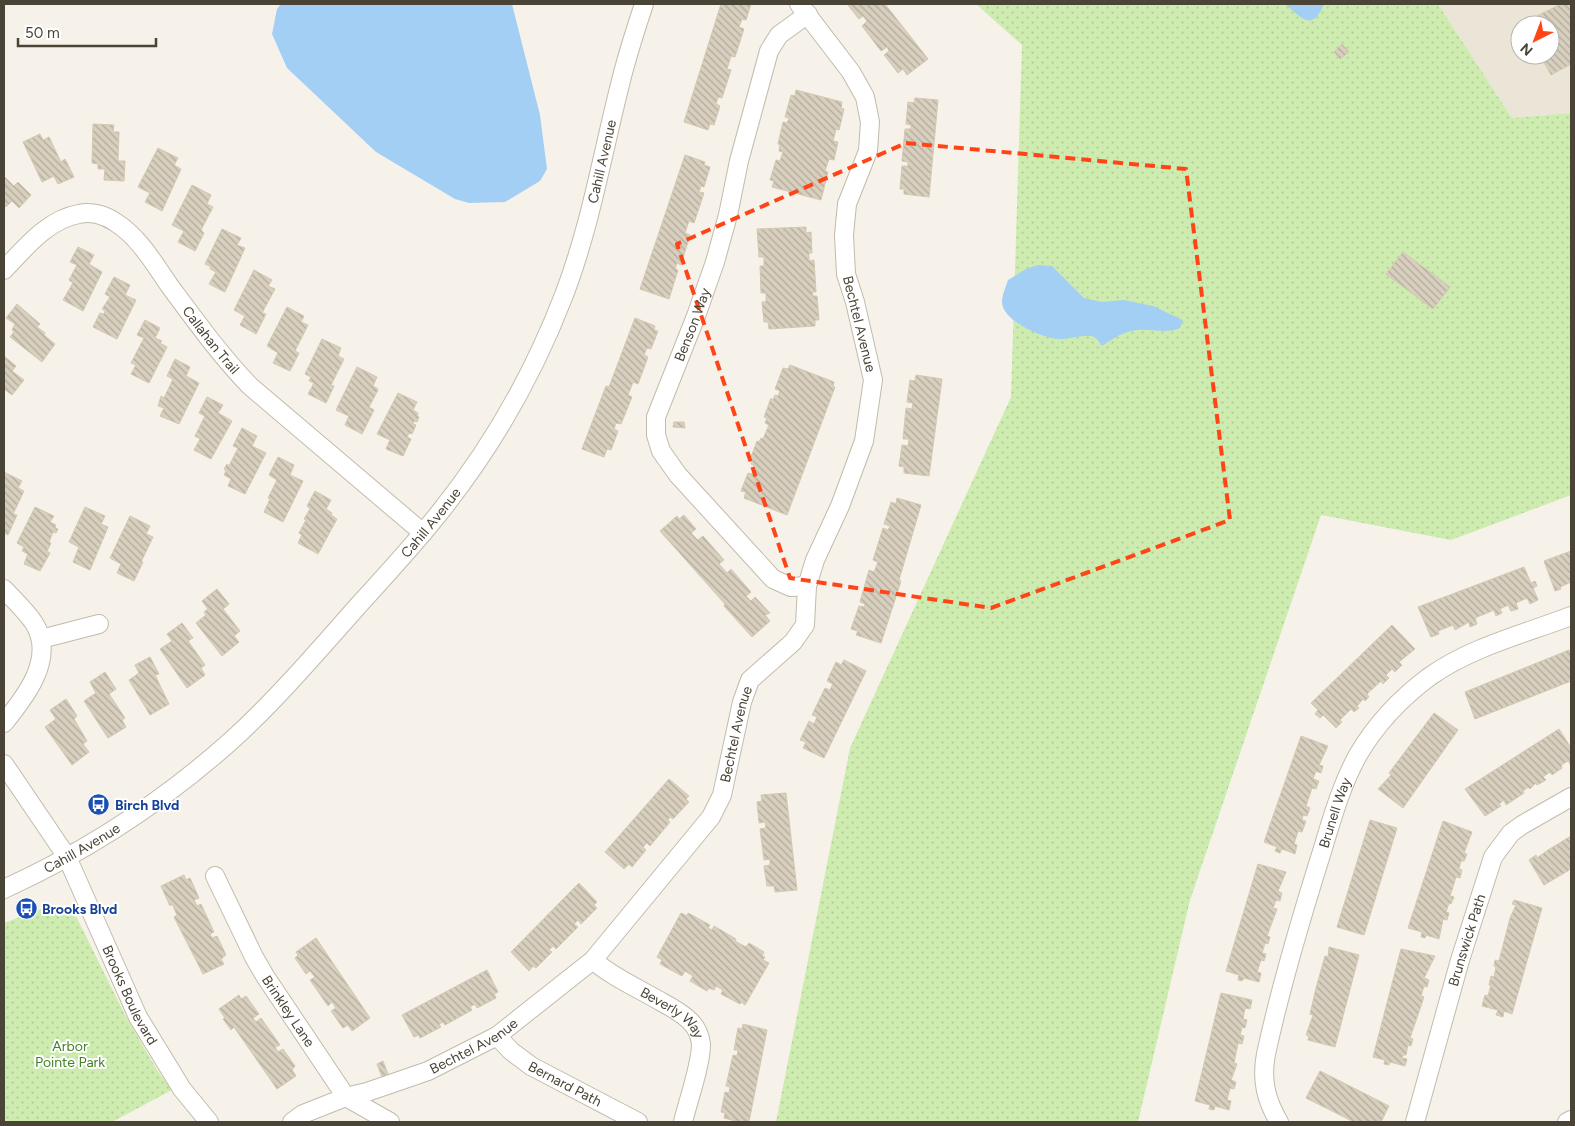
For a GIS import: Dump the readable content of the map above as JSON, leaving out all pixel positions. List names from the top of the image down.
{
  "streets": {
    "street": [
      "Cahill Avenue",
      "Bechtel Avenue",
      "Benson Way",
      "Callahan Trail",
      "Brunell Way",
      "Brunswick Path",
      "Brooks Boulevard",
      "Brinkley Lane",
      "Beverly Way",
      "Bernard Path"
    ]
  },
  "crossings": [
    ["Cahill Avenue", "Callahan Trail"],
    ["Cahill Avenue", "Brooks Boulevard"],
    ["Bechtel Avenue", "Benson Way"],
    ["Bechtel Avenue", "Brinkley Lane"],
    ["Bechtel Avenue", "Beverly Way"],
    ["Bechtel Avenue", "Bernard Path"]
  ],
  "parks": ["Arbor Pointe Park"],
  "places": {
    "bus stop": ["Birch Blvd", "Brooks Blvd"]
  },
  "scale_bar": "50 m",
  "north": "bottom left"
}
